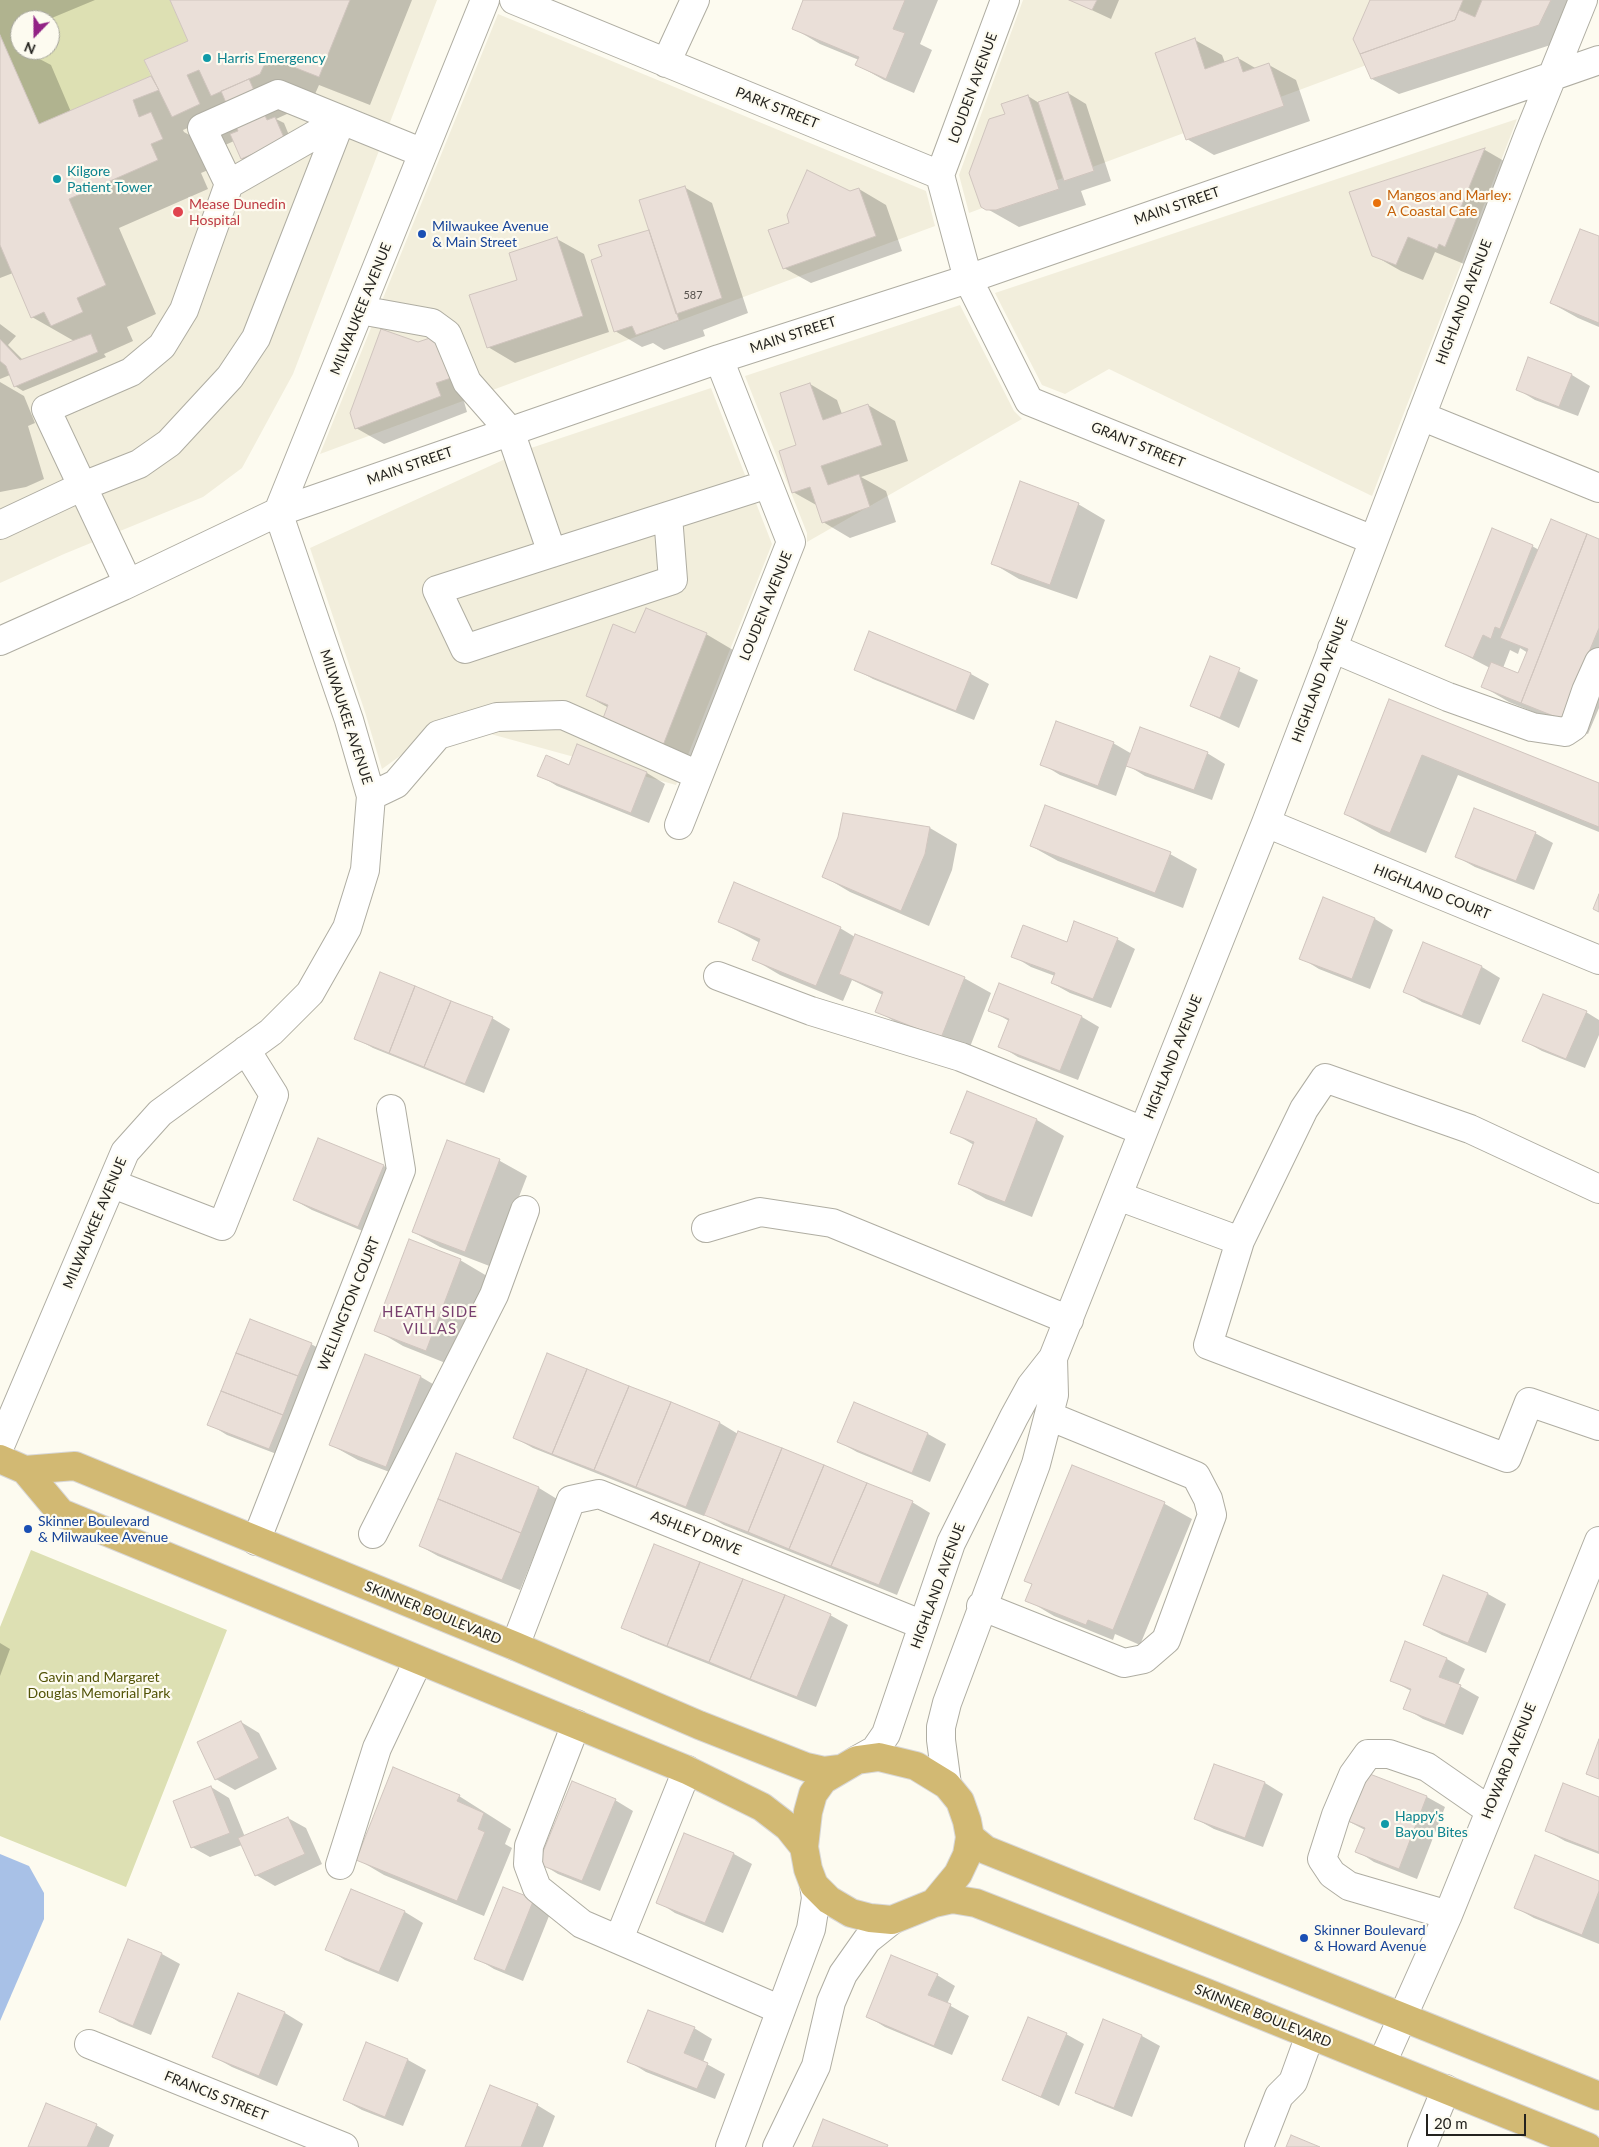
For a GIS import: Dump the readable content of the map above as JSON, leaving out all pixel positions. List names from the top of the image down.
{
  "streets": {
    "main road": ["SKINNER BOULEVARD"],
    "street": [
      "LOUDEN AVENUE",
      "PARK STREET",
      "MAIN STREET",
      "HIGHLAND AVENUE",
      "MILWAUKEE AVENUE",
      "GRANT STREET",
      "HIGHLAND COURT",
      "WELLINGTON COURT",
      "ASHLEY DRIVE",
      "HOWARD AVENUE",
      "FRANCIS STREET"
    ]
  },
  "crossings": [
    ["LOUDEN AVENUE", "PARK STREET"],
    ["LOUDEN AVENUE", "MAIN STREET"],
    ["MAIN STREET", "HIGHLAND AVENUE"],
    ["MAIN STREET", "MILWAUKEE AVENUE"],
    ["MAIN STREET", "GRANT STREET"],
    ["HIGHLAND AVENUE", "GRANT STREET"],
    ["HIGHLAND AVENUE", "HIGHLAND COURT"],
    ["HIGHLAND AVENUE", "ASHLEY DRIVE"],
    ["HIGHLAND AVENUE", "SKINNER BOULEVARD"],
    ["WELLINGTON COURT", "SKINNER BOULEVARD"],
    ["ASHLEY DRIVE", "SKINNER BOULEVARD"],
    ["SKINNER BOULEVARD", "HOWARD AVENUE"]
  ],
  "districts": ["HEATH SIDE VILLAS"],
  "parks": ["Gavin and Margaret Douglas Memorial Park"],
  "places": [
    "Harris Emergency",
    "Kilgore Patient Tower",
    "Mangos and Marley: A Coastal Cafe",
    "Mease Dunedin Hospital",
    "Milwaukee Avenue & Main Street",
    "Skinner Boulevard & Milwaukee Avenue",
    "Happy's Bayou Bites",
    "Skinner Boulevard & Howard Avenue"
  ],
  "house_numbers": ["587"],
  "scale_bar": "20 m",
  "north": "bottom"
}
